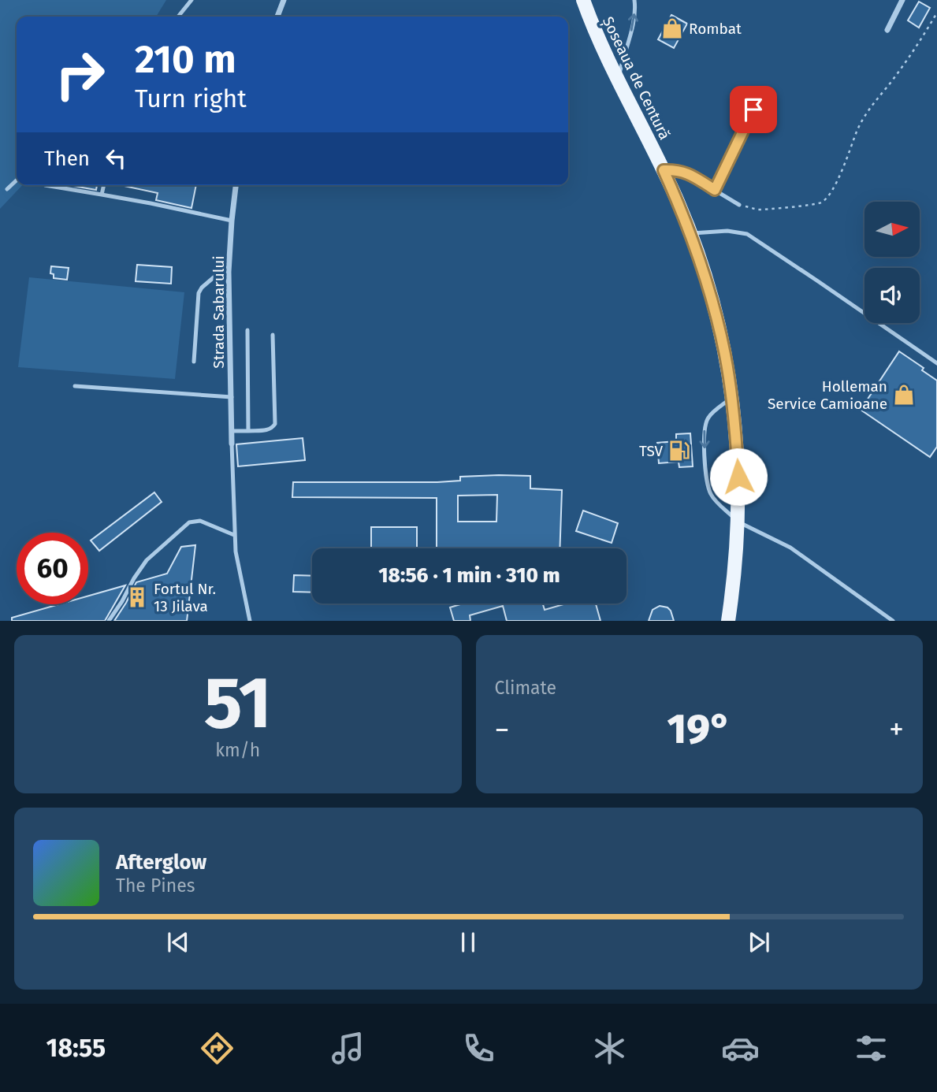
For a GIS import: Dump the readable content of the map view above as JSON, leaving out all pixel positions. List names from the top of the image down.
{
  "streets": {
    "main road": ["Șoseaua de Centură"],
    "street": ["Strada Sabarului"]
  },
  "places": {
    "shop": ["Rombat", "Holleman Service Camioane"],
    "fuel station": ["TSV"],
    "building": ["Fortul Nr. 13 Jilava"]
  },
  "north": "right",
  "page": {
    "turn": ["210 m", "Turn right"],
    "then": "Then",
    "limit": "60",
    "trip": "18:56 · 1 min · 310 m",
    "tile": [
      ["51", "km/h"],
      "Climate"
    ],
    "heat": ["−", "19°", "+"],
    "song": ["Afterglow", "The Pines"],
    "tabs": "18:55"
  }
}
